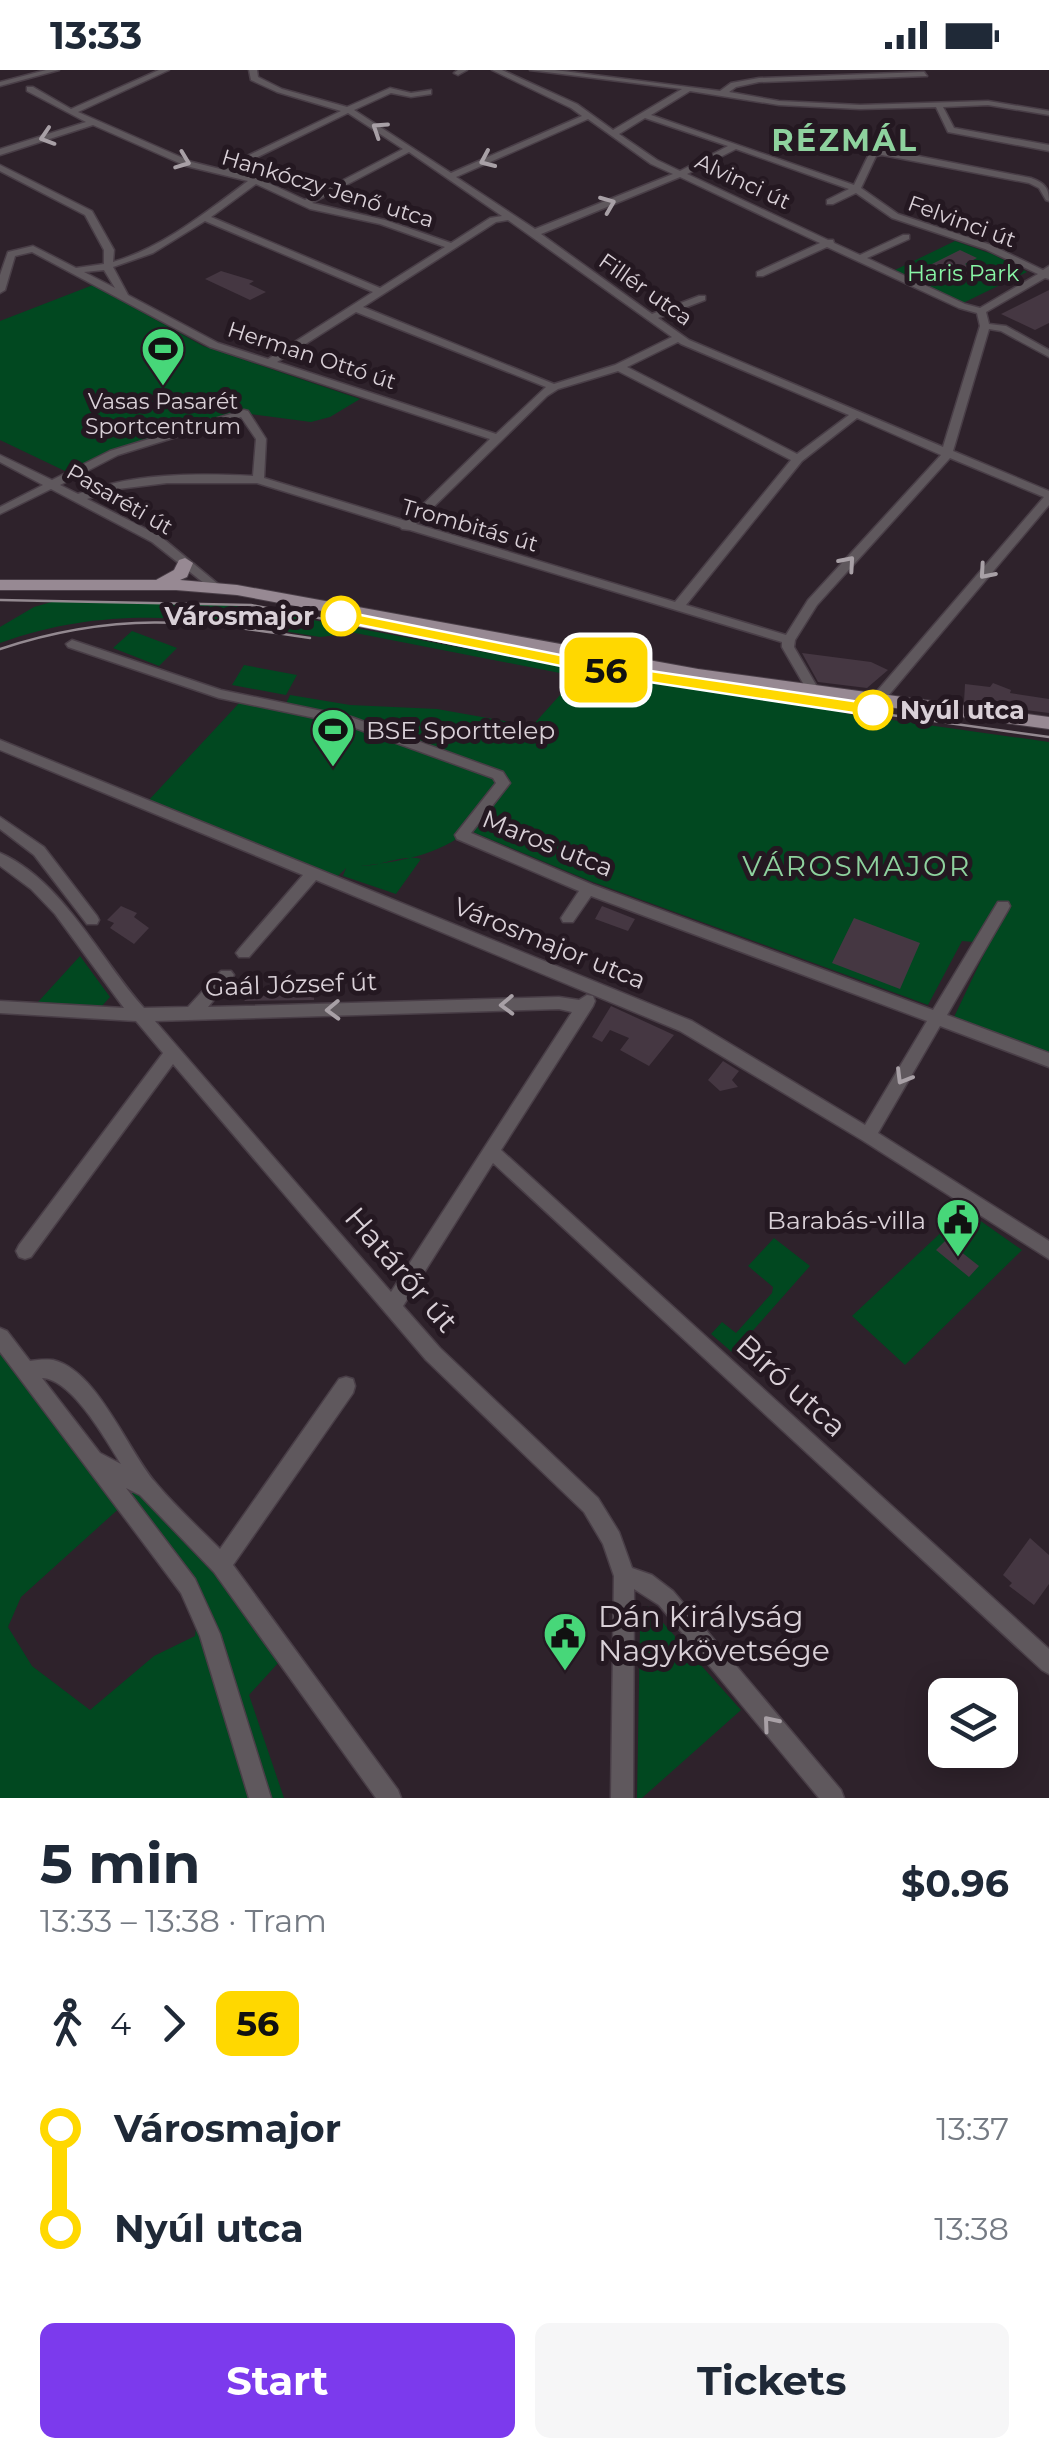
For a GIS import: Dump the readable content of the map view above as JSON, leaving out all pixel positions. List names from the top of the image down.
{
  "streets": {
    "street": [
      "Alvinci út",
      "Hankóczy Jenő utca",
      "Felvinci út",
      "Fillér utca",
      "Herman Ottó út",
      "Pasaréti út",
      "Trombitás út",
      "Maros utca",
      "Városmajor utca",
      "Gaál József út",
      "Határőr út",
      "Bíró utca"
    ]
  },
  "crossings": [
    ["Pasaréti út", "Trombitás út"],
    ["Gaál József út", "Határőr út"]
  ],
  "one_way": ["Gaál József út"],
  "districts": ["RÉZMÁL", "VÁROSMAJOR"],
  "parks": ["Haris Park"],
  "places": {
    "sports": ["Vasas Pasarét Sportcentrum", "BSE Sporttelep"],
    "other": ["Városmajor", "Nyúl utca"],
    "public building": ["Barabás-villa", "Dán Királyság Nagykövetsége"]
  },
  "lines": ["tram line 56"],
  "page": {
    "status": "13:33",
    "on_map": "56",
    "heading": ["5 min", "13:33 – 13:38 · Tram", "$0.96"],
    "legs": ["4", "56"],
    "list": [
      {
        "name": "Városmajor",
        "value": "13:37"
      },
      {
        "name": "Nyúl utca",
        "value": "13:38"
      }
    ],
    "buttons": ["Start", "Tickets"]
  }
}
